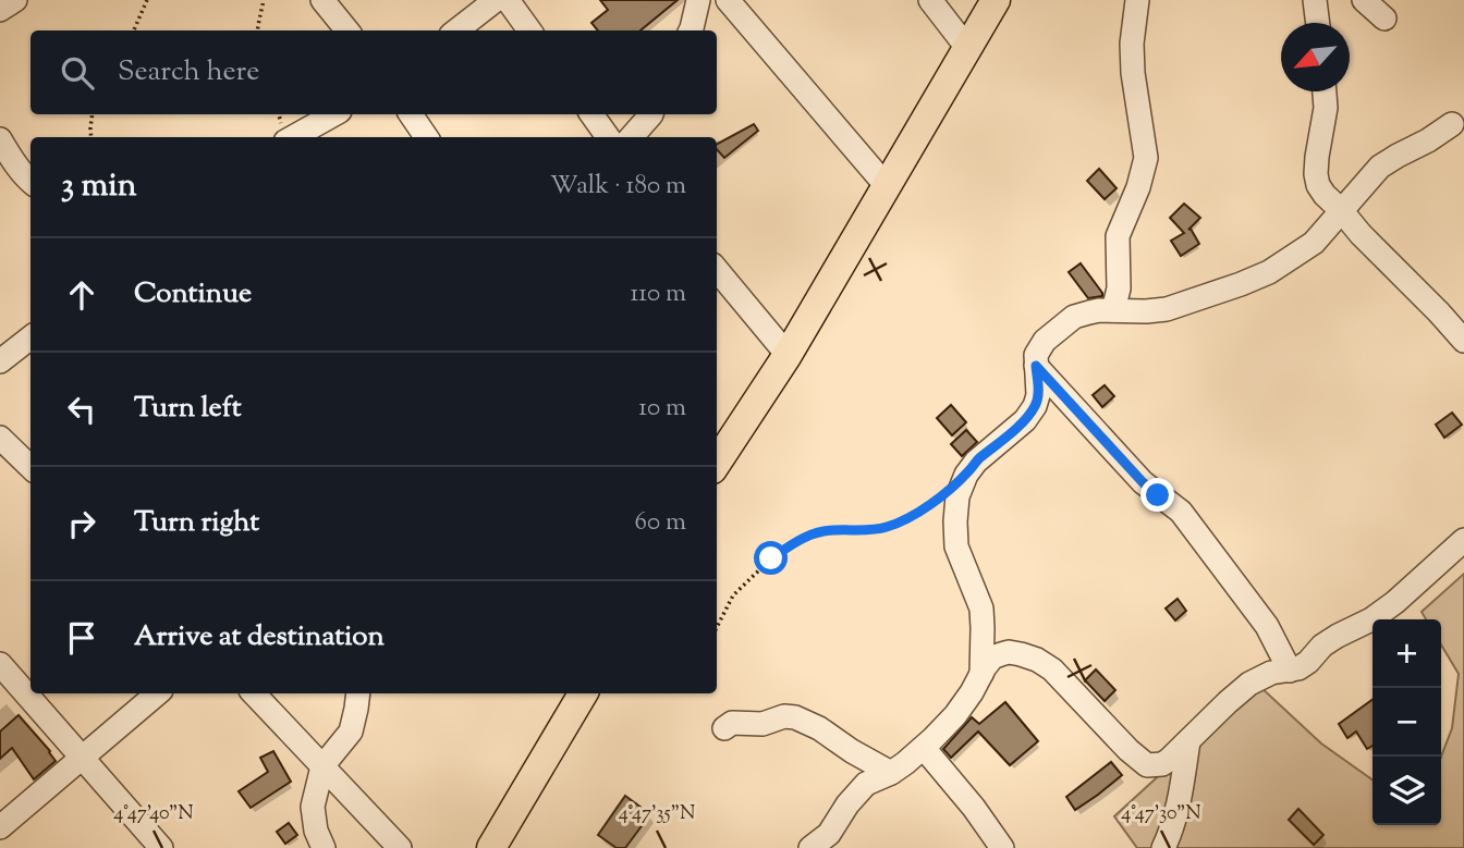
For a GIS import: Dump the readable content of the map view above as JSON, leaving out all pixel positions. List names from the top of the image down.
{
  "north": "bottom left",
  "page": {
    "search": "Search here",
    "heading": ["3 min", "Walk · 180 m"],
    "list": [
      ["Continue", "110 m"],
      ["Turn left", "10 m"],
      ["Turn right", "60 m"],
      "Arrive at destination"
    ],
    "map_buttons": ["+", "−"]
  },
  "coordinates": ["4°47'40\"N", "4°47'35\"N", "4°47'30\"N"]
}
